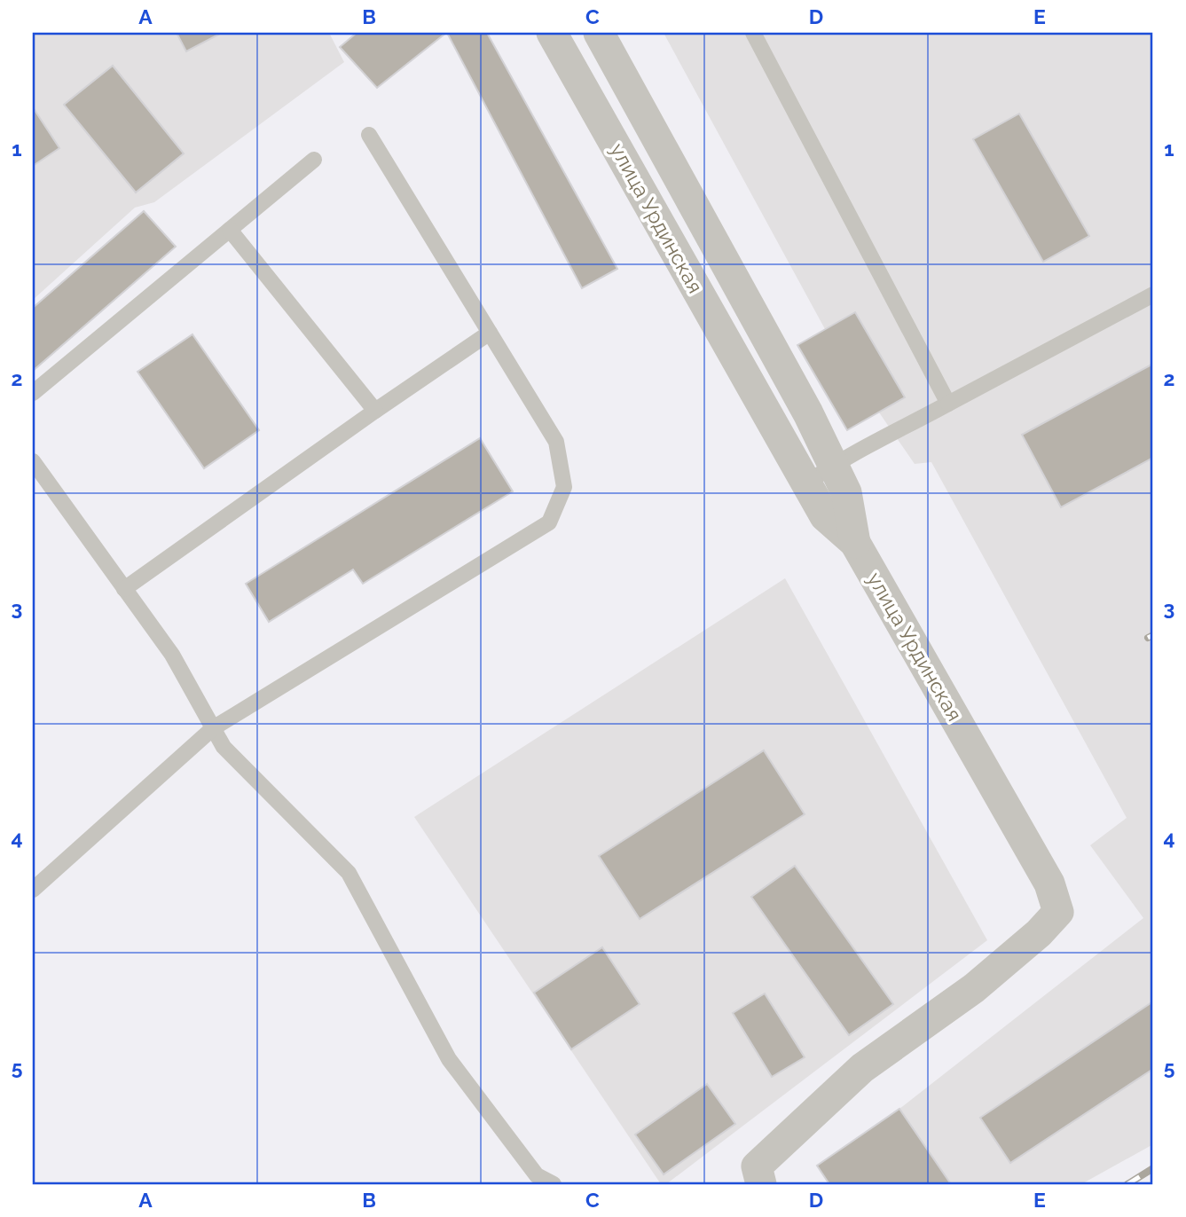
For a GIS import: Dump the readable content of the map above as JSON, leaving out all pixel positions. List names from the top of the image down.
{
  "streets": {
    "street": ["улица Урдинская"]
  },
  "grid": {
    "columns": [
      "A",
      "B",
      "C",
      "D",
      "E"
    ],
    "rows": [
      "1",
      "2",
      "3",
      "4",
      "5"
    ]
  }
}
